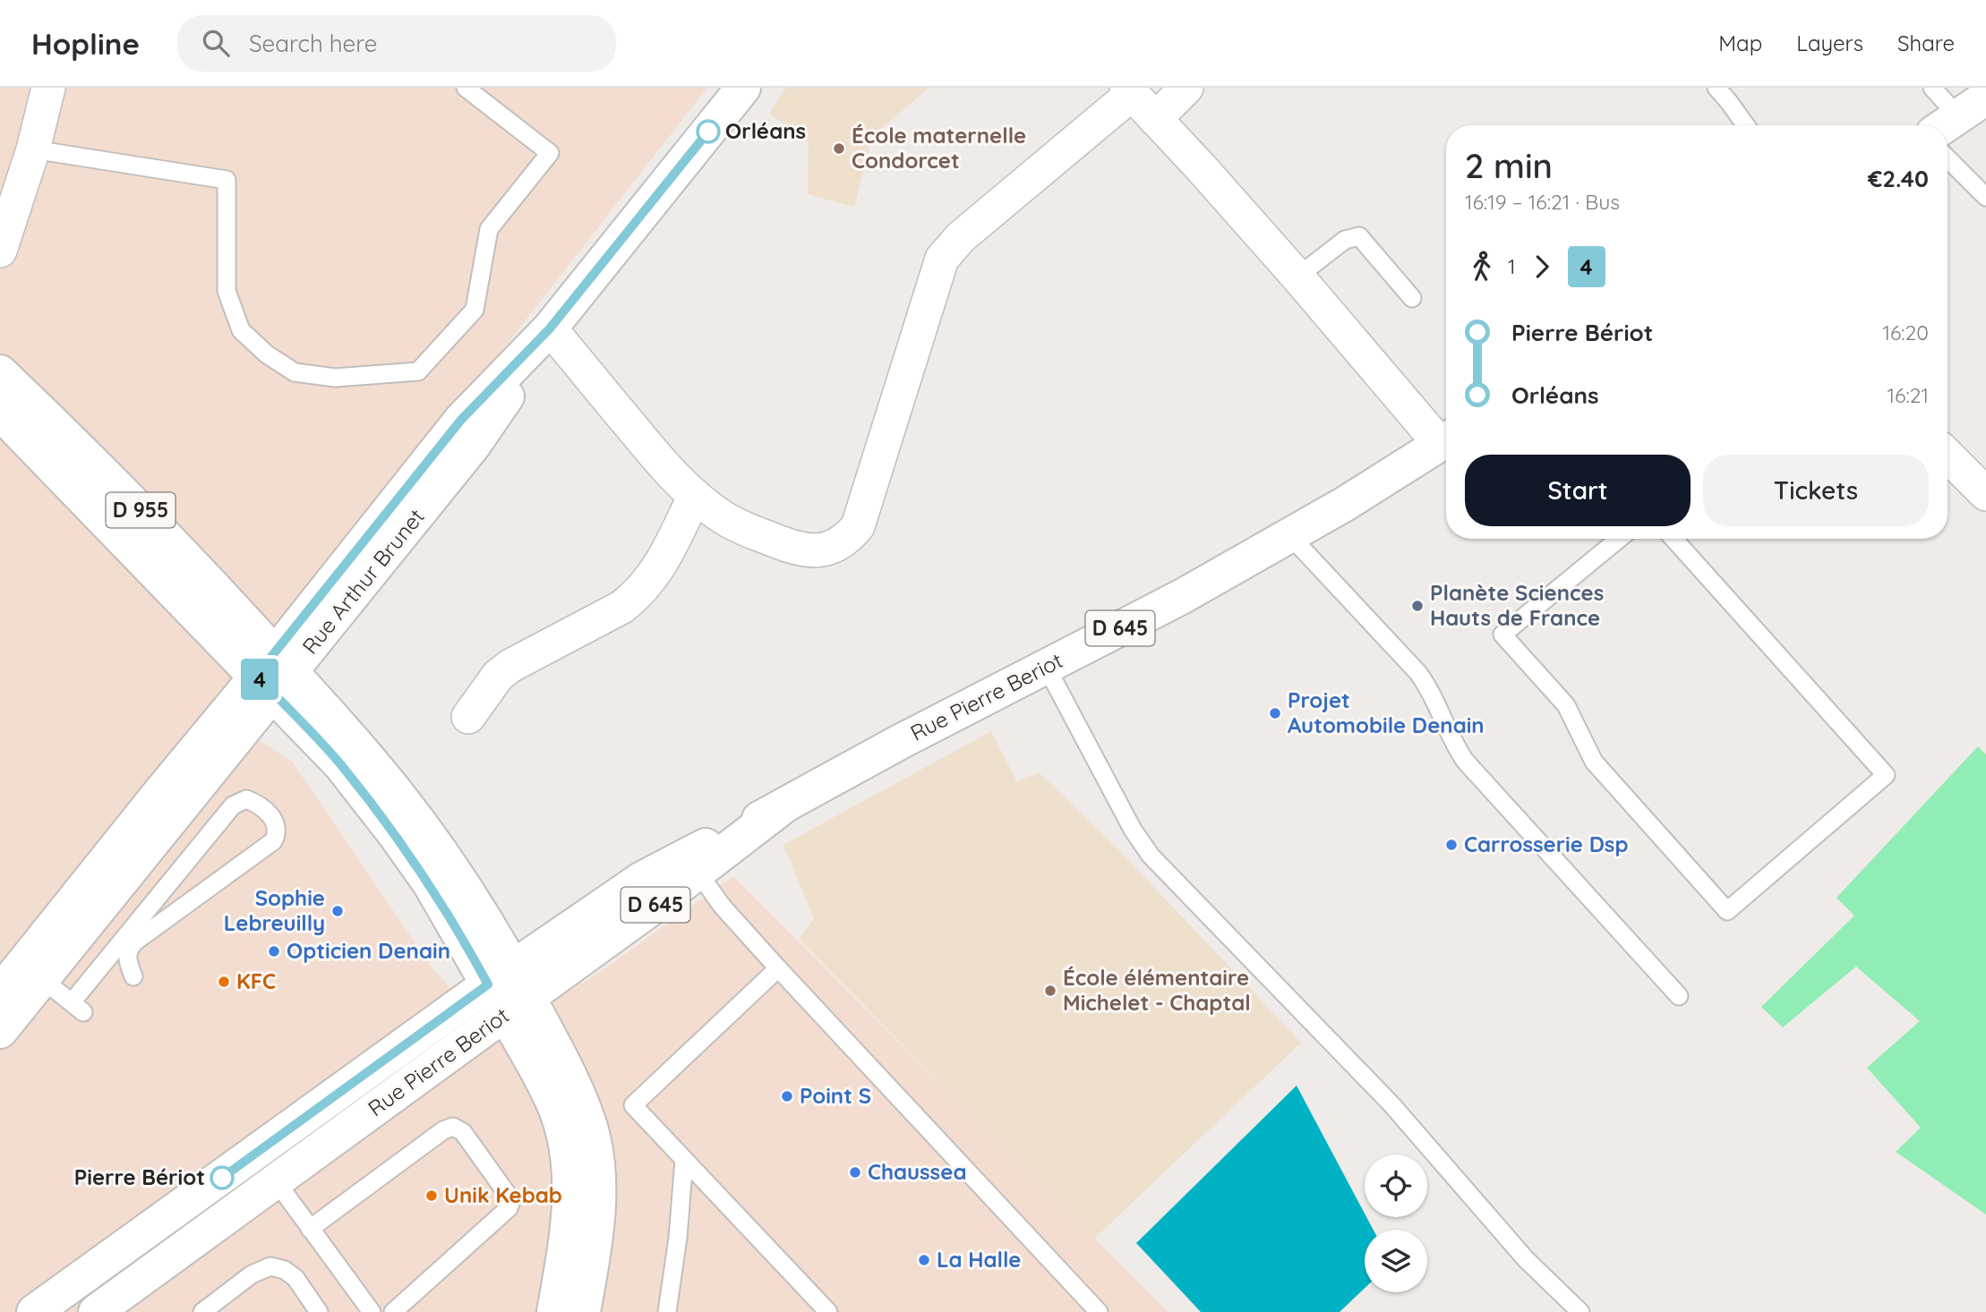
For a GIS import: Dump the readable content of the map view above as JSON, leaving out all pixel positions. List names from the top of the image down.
{
  "streets": {
    "main road": [
      "D 955",
      "Rue Arthur Brunet",
      "D 645",
      "Rue Pierre Beriot"
    ]
  },
  "crossings": [
    ["D 955", "Rue Arthur Brunet"],
    ["D 955", "Rue Pierre Beriot"]
  ],
  "places": [
    "Orléans",
    "École maternelle Condorcet",
    "Planète Sciences Hauts de France",
    "Projet Automobile Denain",
    "Carrosserie Dsp",
    "Sophie Lebreuilly",
    "Opticien Denain",
    "KFC",
    "École élémentaire Michelet - Chaptal",
    "Point S",
    "Chaussea",
    "Pierre Bériot",
    "Unik Kebab",
    "La Halle"
  ],
  "lines": ["bus line 4"],
  "page": {
    "header": "Hopline",
    "search": "Search here",
    "nav": ["Map", "Layers", "Share"],
    "on_map": "4",
    "heading": ["2 min", "16:19 – 16:21 · Bus", "€2.40"],
    "legs": ["1", "4"],
    "list": [
      {
        "name": "Pierre Bériot",
        "value": "16:20"
      },
      {
        "name": "Orléans",
        "value": "16:21"
      }
    ],
    "buttons": ["Start", "Tickets"]
  }
}
